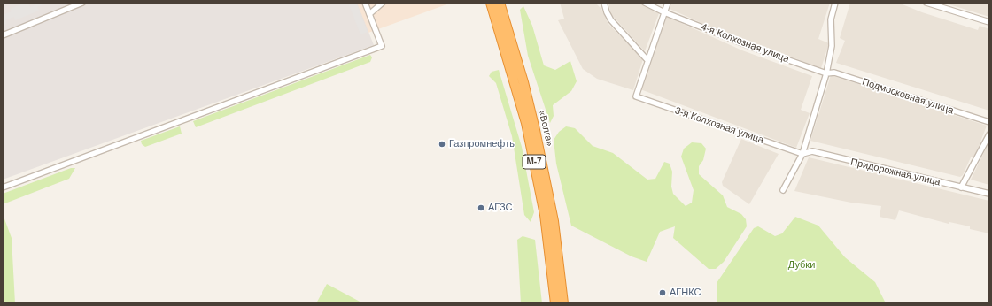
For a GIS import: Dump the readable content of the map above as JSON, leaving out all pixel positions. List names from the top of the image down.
{
  "streets": {
    "highway": ["«Волга»", "М-7"],
    "street": [
      "4-я Колхозная улица",
      "Подмосковная улица",
      "3-я Колхозная улица",
      "Придорожная улица"
    ]
  },
  "crossings": [
    ["4-я Колхозная улица", "Подмосковная улица"],
    ["3-я Колхозная улица", "Придорожная улица"]
  ],
  "parks": ["Дубки"],
  "places": ["Газпромнефть", "АГЗС", "АГНКС"]
}
